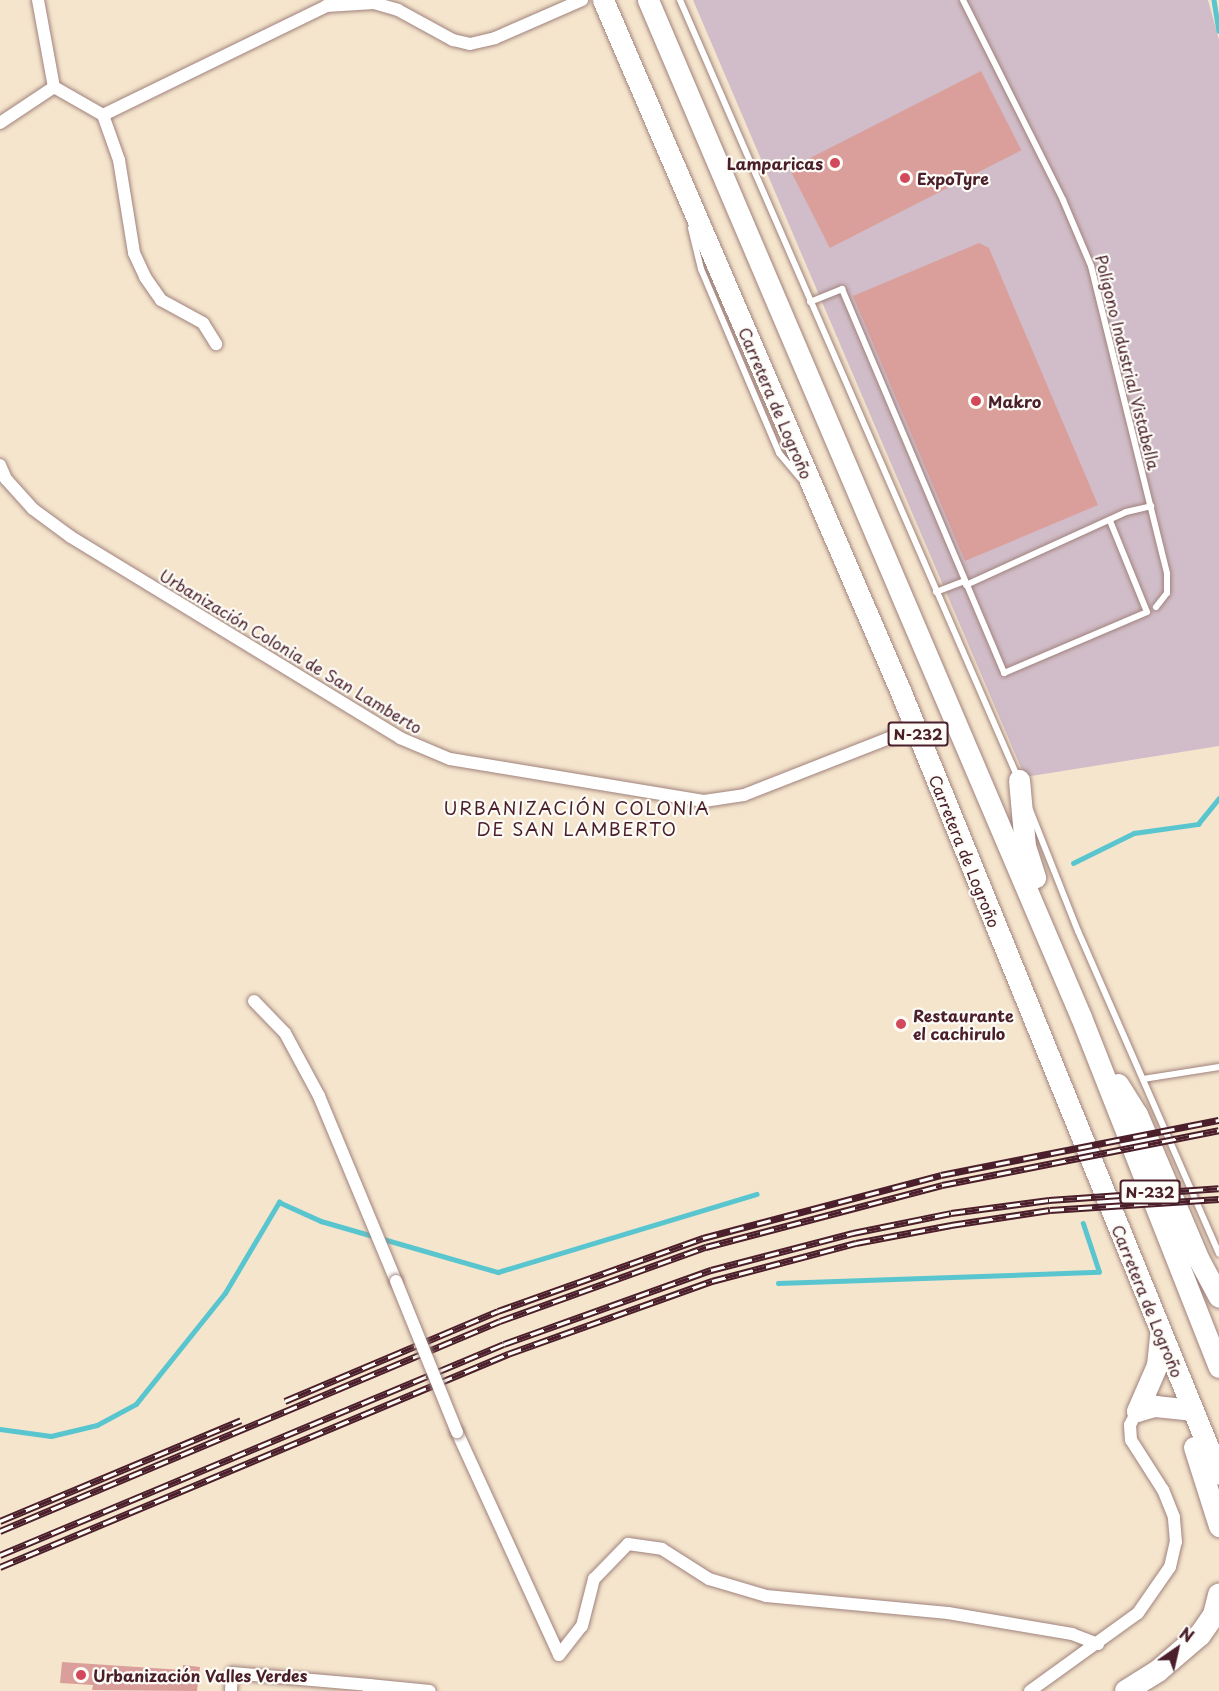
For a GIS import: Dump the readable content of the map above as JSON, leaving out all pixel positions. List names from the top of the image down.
{
  "streets": {
    "highway": ["Carretera de Logroño", "N-232"],
    "street": ["Urbanización Colonia de San Lamberto"],
    "lane": ["Polígono Industrial Vistabella"]
  },
  "crossings": [
    ["Carretera de Logroño", "Urbanización Colonia de San Lamberto"]
  ],
  "districts": ["URBANIZACIÓN COLONIA DE SAN LAMBERTO"],
  "places": [
    "Lamparicas",
    "ExpoTyre",
    "Makro",
    "Restaurante el cachirulo",
    "Urbanización Valles Verdes"
  ],
  "north": "top right"
}
